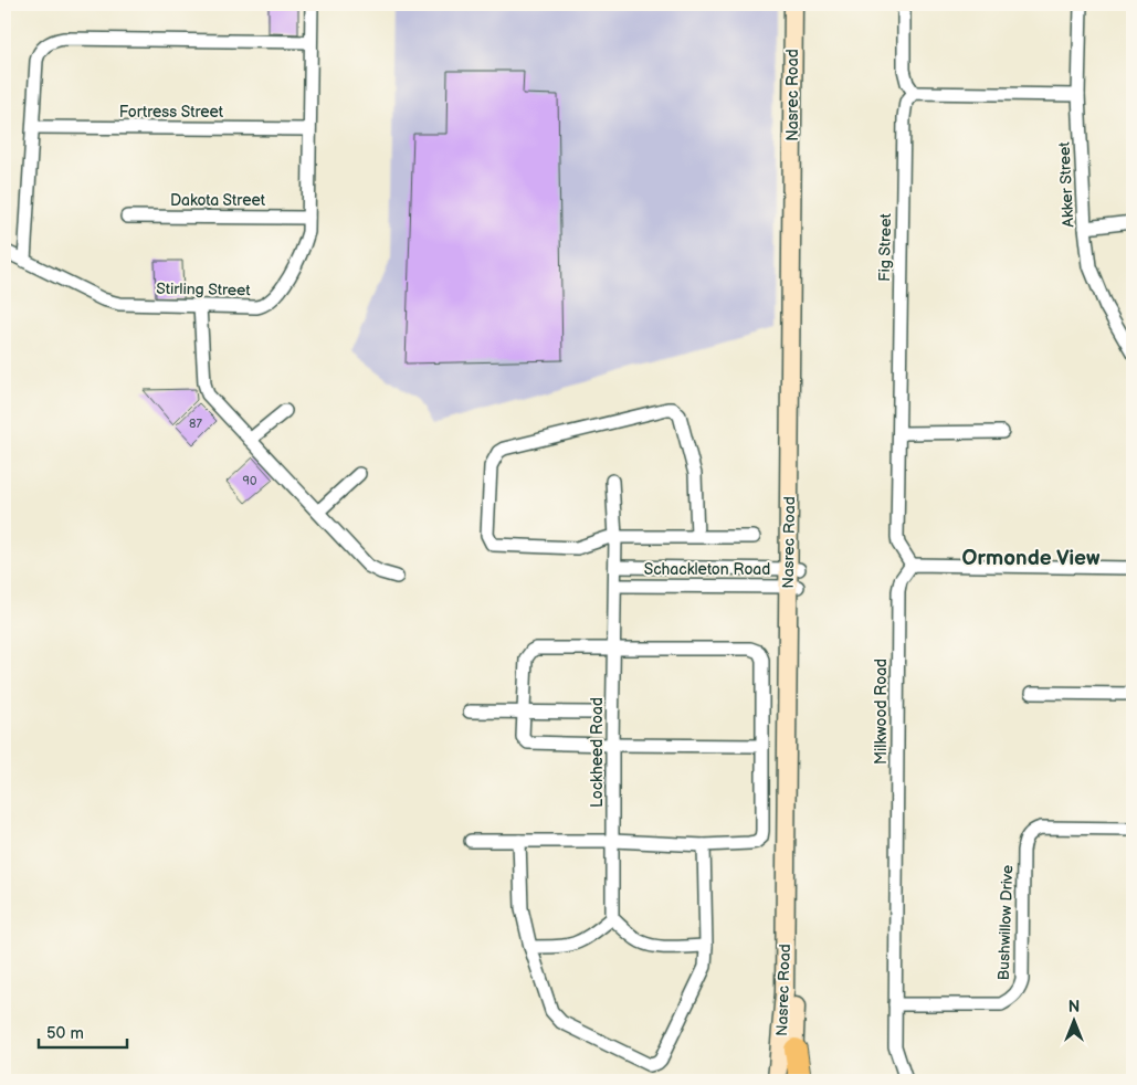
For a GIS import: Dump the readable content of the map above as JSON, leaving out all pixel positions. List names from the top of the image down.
{
  "streets": {
    "main road": ["Nasrec Road"],
    "street": [
      "Fortress Street",
      "Akker Street",
      "Dakota Street",
      "Fig Street",
      "Stirling Street",
      "Schackleton Road",
      "Milkwood Road",
      "Lockheed Road",
      "Bushwillow Drive"
    ]
  },
  "crossings": [
    ["Nasrec Road", "Schackleton Road"],
    ["Fortress Street", "Stirling Street"],
    ["Dakota Street", "Stirling Street"],
    ["Fig Street", "Milkwood Road"],
    ["Schackleton Road", "Lockheed Road"],
    ["Milkwood Road", "Bushwillow Drive"]
  ],
  "districts": ["Ormonde View"],
  "house_numbers": ["87", "90"],
  "scale_bar": "50 m",
  "north": "top"
}
